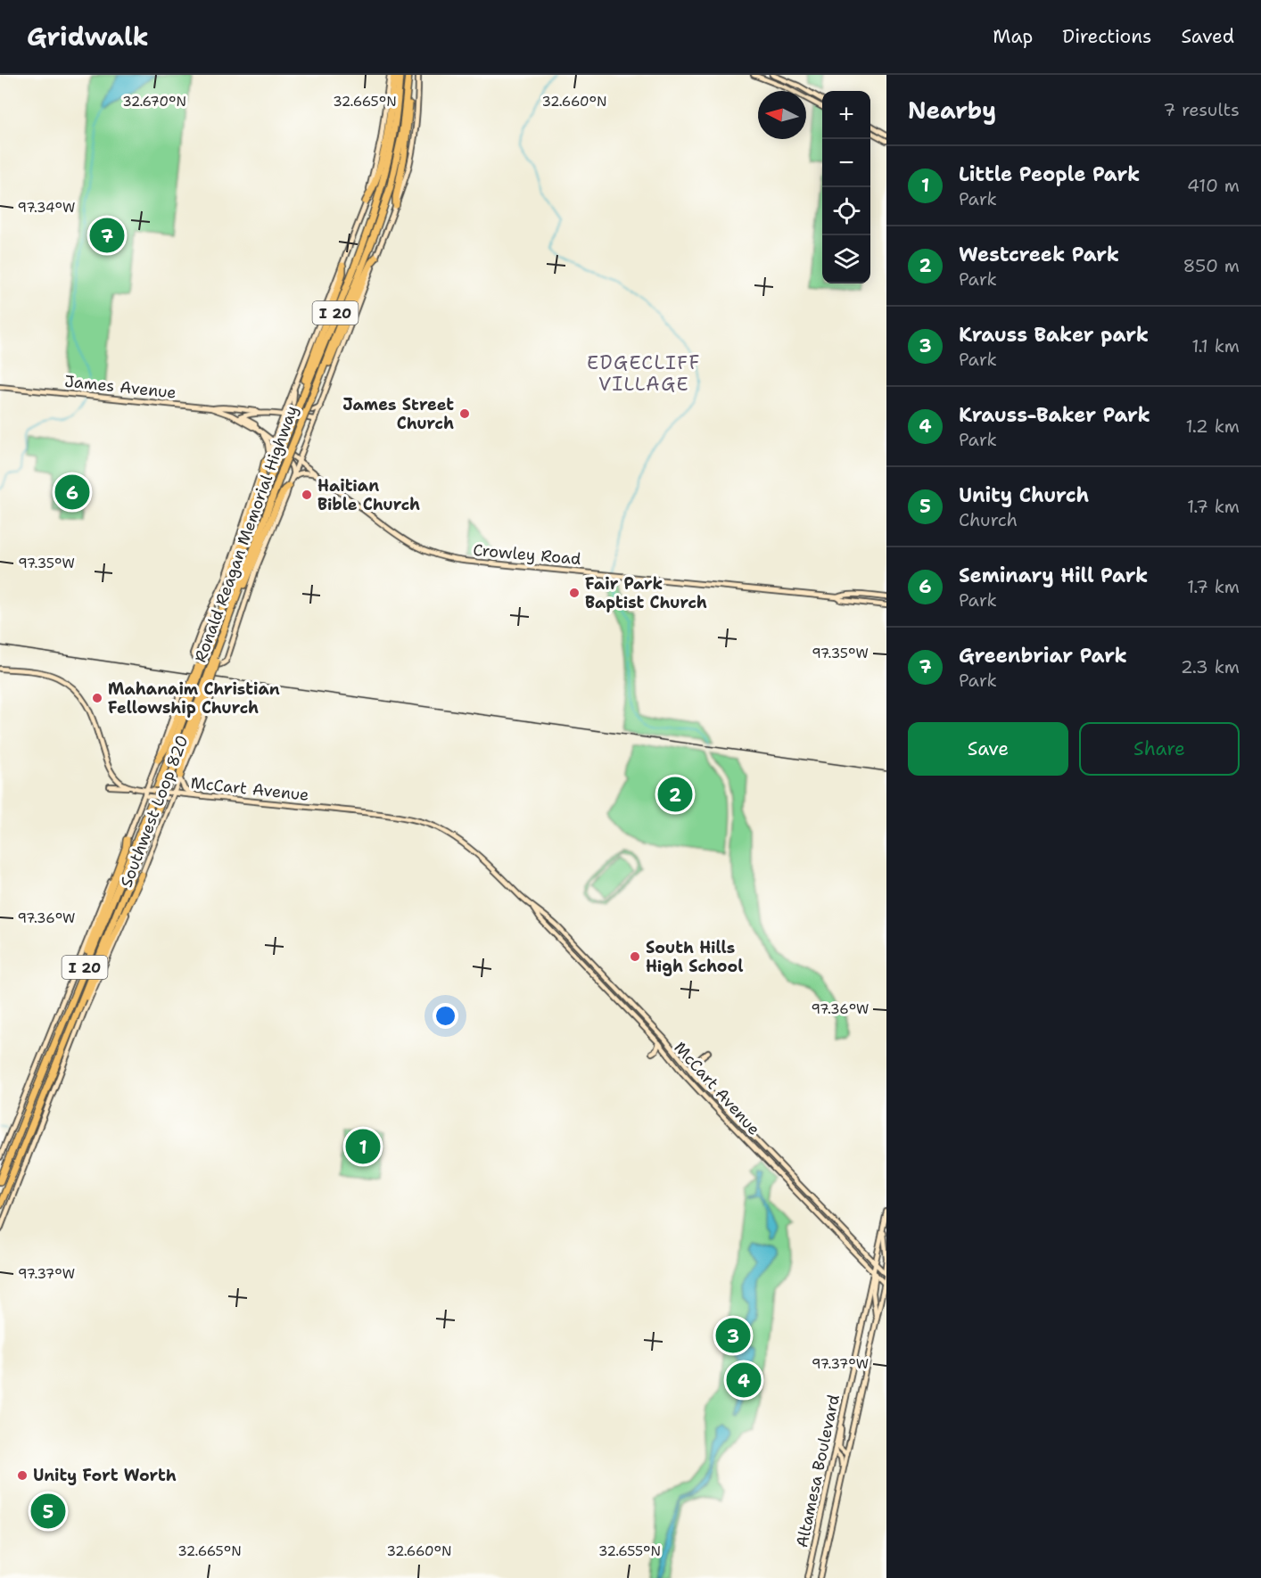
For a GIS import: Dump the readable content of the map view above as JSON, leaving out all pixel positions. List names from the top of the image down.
{
  "streets": {
    "highway": ["I 20", "Ronald Reagan Memorial Highway"],
    "main road": [
      "James Avenue",
      "Crowley Road",
      "McCart Avenue",
      "Southwest Loop 820",
      "Altamesa Boulevard"
    ]
  },
  "crossings": [
    ["James Avenue", "Crowley Road"],
    ["McCart Avenue", "Southwest Loop 820"],
    ["McCart Avenue", "Altamesa Boulevard"]
  ],
  "districts": ["EDGECLIFF VILLAGE"],
  "places": [
    "James Street Church",
    "Haitian Bible Church",
    "Fair Park Baptist Church",
    "Mahanaim Christian Fellowship Church",
    "South Hills High School",
    "Unity Fort Worth"
  ],
  "north": "left",
  "page": {
    "header": "Gridwalk",
    "nav": ["Map", "Directions", "Saved"],
    "heading": ["Nearby", "7 results"],
    "map_buttons": ["+", "−"],
    "list": [
      {
        "mark": "1",
        "name": "Little People Park",
        "note": "Park",
        "value": "410 m"
      },
      {
        "mark": "2",
        "name": "Westcreek Park",
        "note": "Park",
        "value": "850 m"
      },
      {
        "mark": "3",
        "name": "Krauss Baker park",
        "note": "Park",
        "value": "1.1 km"
      },
      {
        "mark": "4",
        "name": "Krauss-Baker Park",
        "note": "Park",
        "value": "1.2 km"
      },
      {
        "mark": "5",
        "name": "Unity Church",
        "note": "Church",
        "value": "1.7 km"
      },
      {
        "mark": "6",
        "name": "Seminary Hill Park",
        "note": "Park",
        "value": "1.7 km"
      },
      {
        "mark": "7",
        "name": "Greenbriar Park",
        "note": "Park",
        "value": "2.3 km"
      }
    ],
    "pins": [
      "7",
      "6",
      "2",
      "1",
      "3",
      "4",
      "5"
    ],
    "buttons": ["Save", "Share"]
  },
  "coordinates": [
    "32.670°N",
    "32.665°N",
    "32.660°N",
    "97.34°W",
    "97.35°W",
    "97.36°W",
    "97.37°W",
    "32.655°N"
  ]
}
